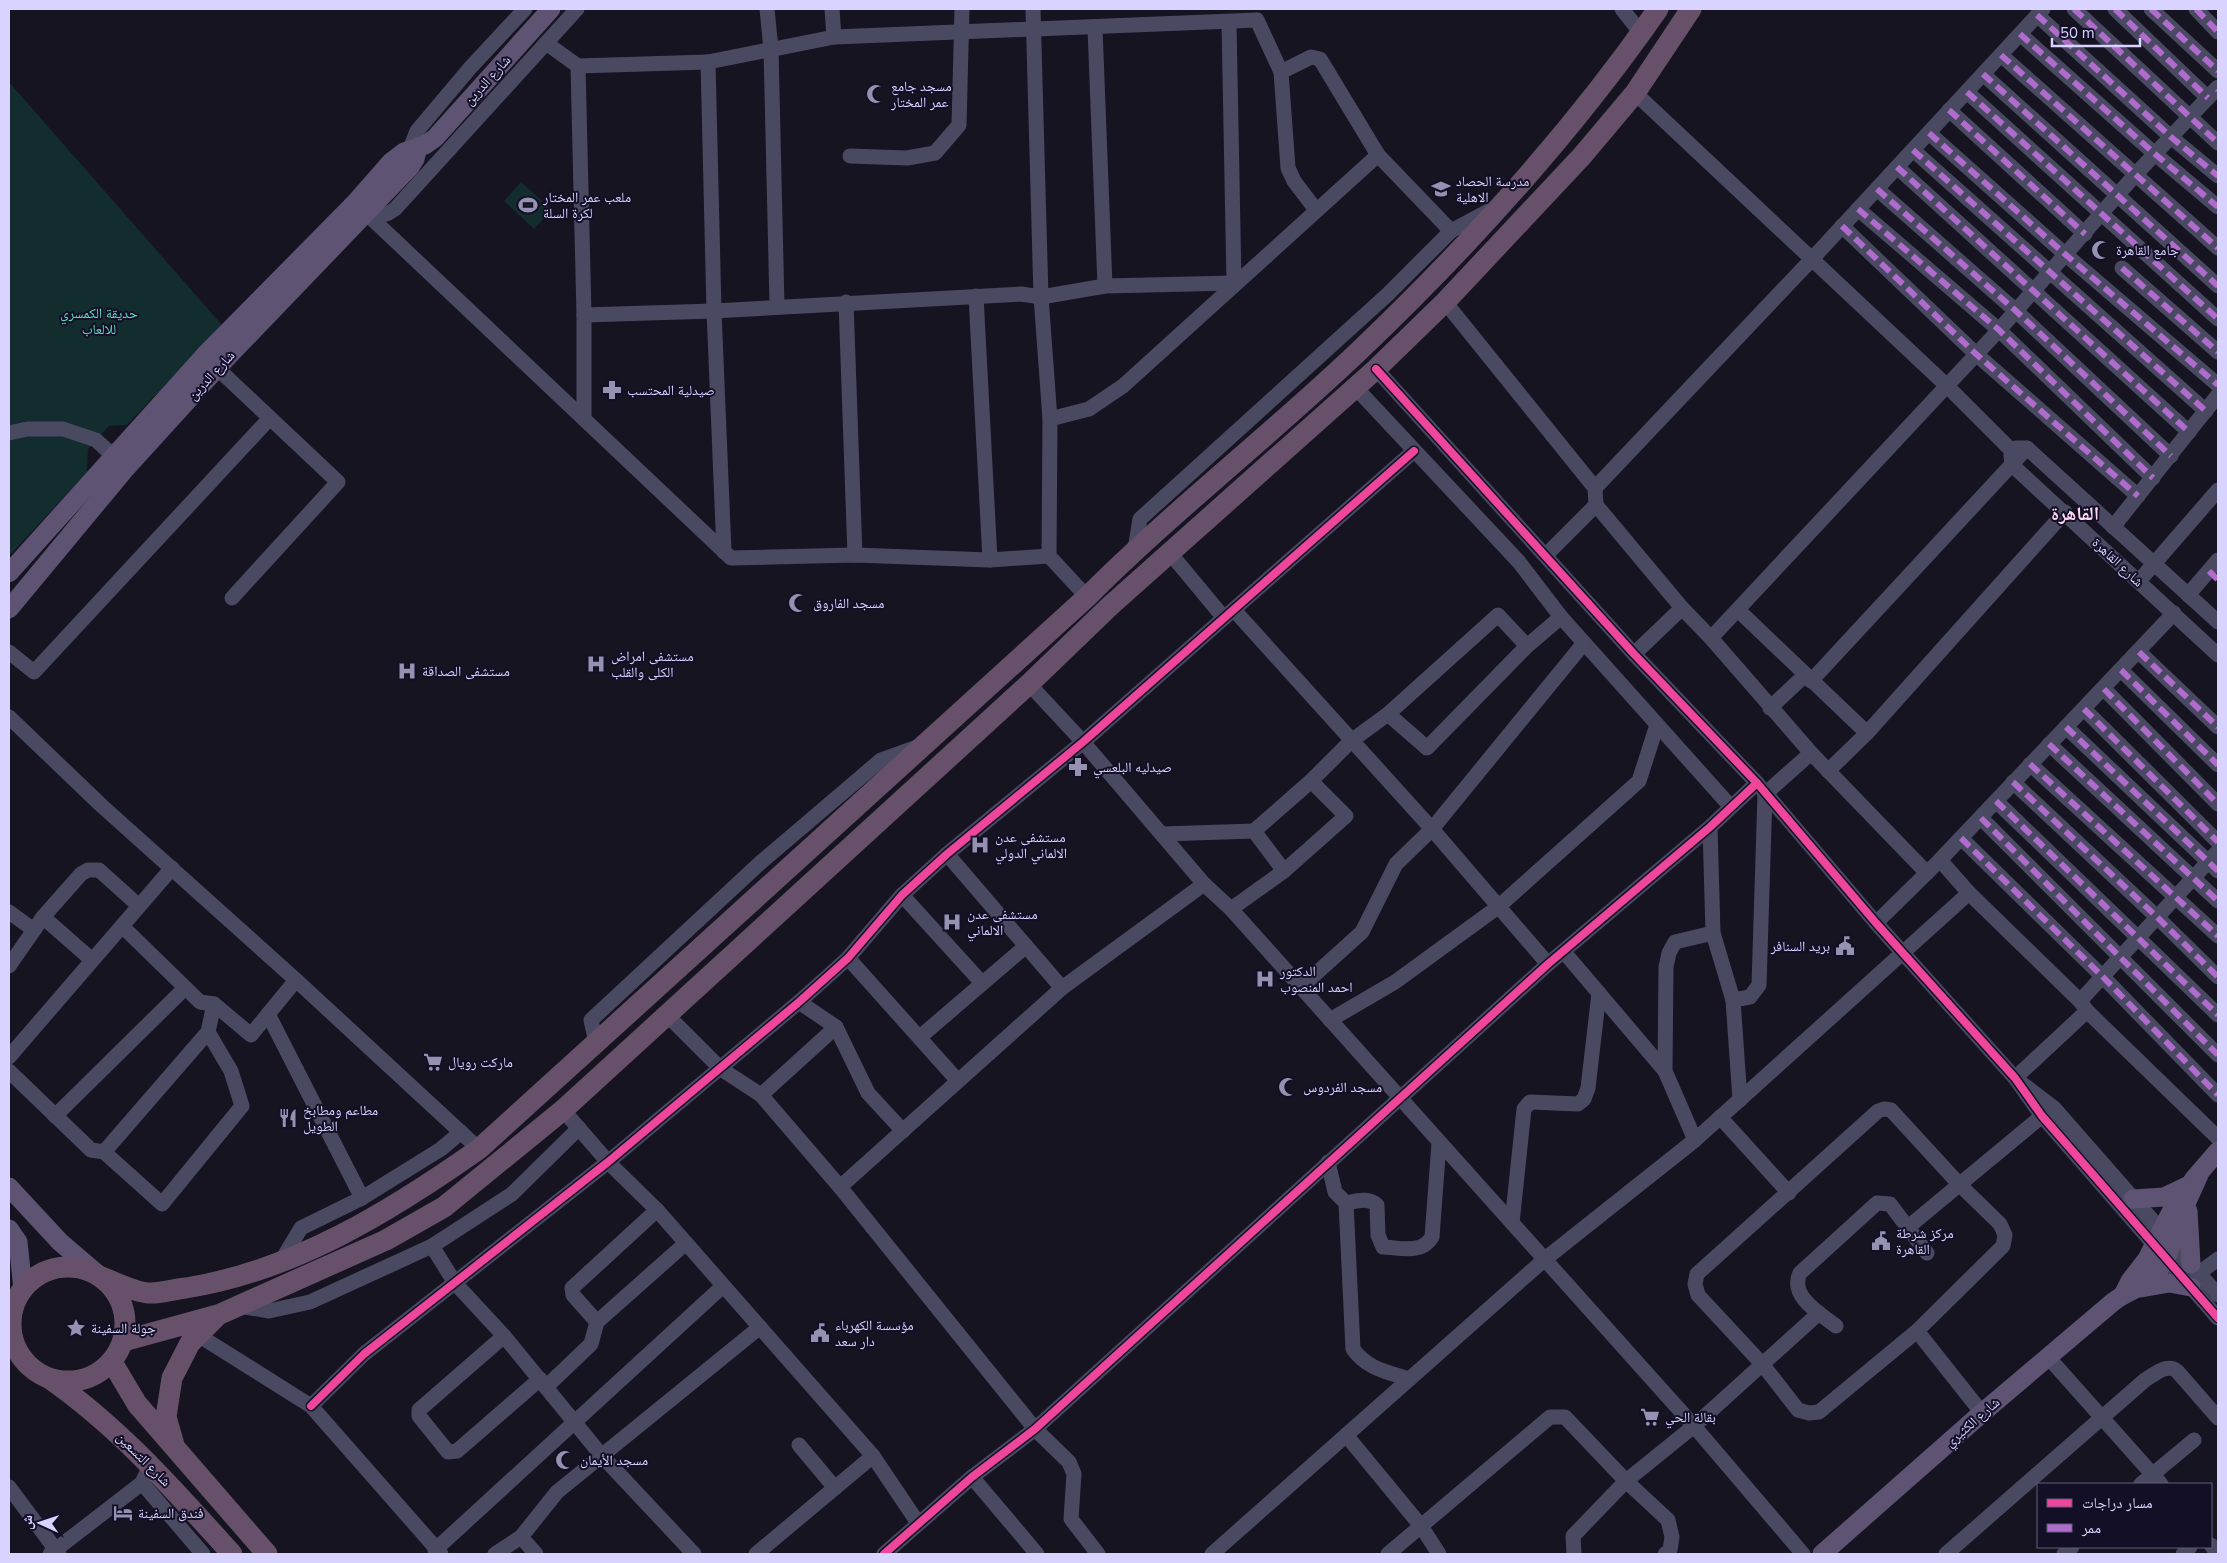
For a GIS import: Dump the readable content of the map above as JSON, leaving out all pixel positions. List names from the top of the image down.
{
  "streets": {
    "highway": ["شارع التسعين"],
    "main road": ["شارع الدرين", "شارع الكثيري"],
    "street": ["شارع القاهرة"]
  },
  "districts": ["القاهرة"],
  "parks": ["حديقة الكمسري للالعاب"],
  "places": {
    "mosque": [
      "مسجد جامع عمر المختار",
      "جامع القاهرة",
      "مسجد الفاروق",
      "مسجد الفردوس",
      "مسجد الأيمان"
    ],
    "school or university": ["مدرسة الحصاد الاهلية"],
    "sports": ["ملعب عمر المختار لكرة السلة"],
    "pharmacy": ["صيدلية المحتسب", "صيدليه البلعسي"],
    "hospital": [
      "مستشفى امراض الكلى والقلب",
      "مستشفى الصداقة",
      "مستشفى عدن الالماني الدولي",
      "مستشفى عدن الالماني",
      "الدكتور احمد المنصوب"
    ],
    "public building": ["بريد السنافر", "مركز شرطة القاهرة", "مؤسسة الكهرباء دار سعد"],
    "supermarket": ["ماركت رويال", "بقالة الحي"],
    "restaurant": ["مطاعم ومطابخ الطويل"],
    "place": ["جولة السفينة"],
    "hotel": ["فندق السفينة"]
  },
  "legend": ["مسار دراجات", "ممر"],
  "scale_bar": "50 m",
  "north": "left"
}
